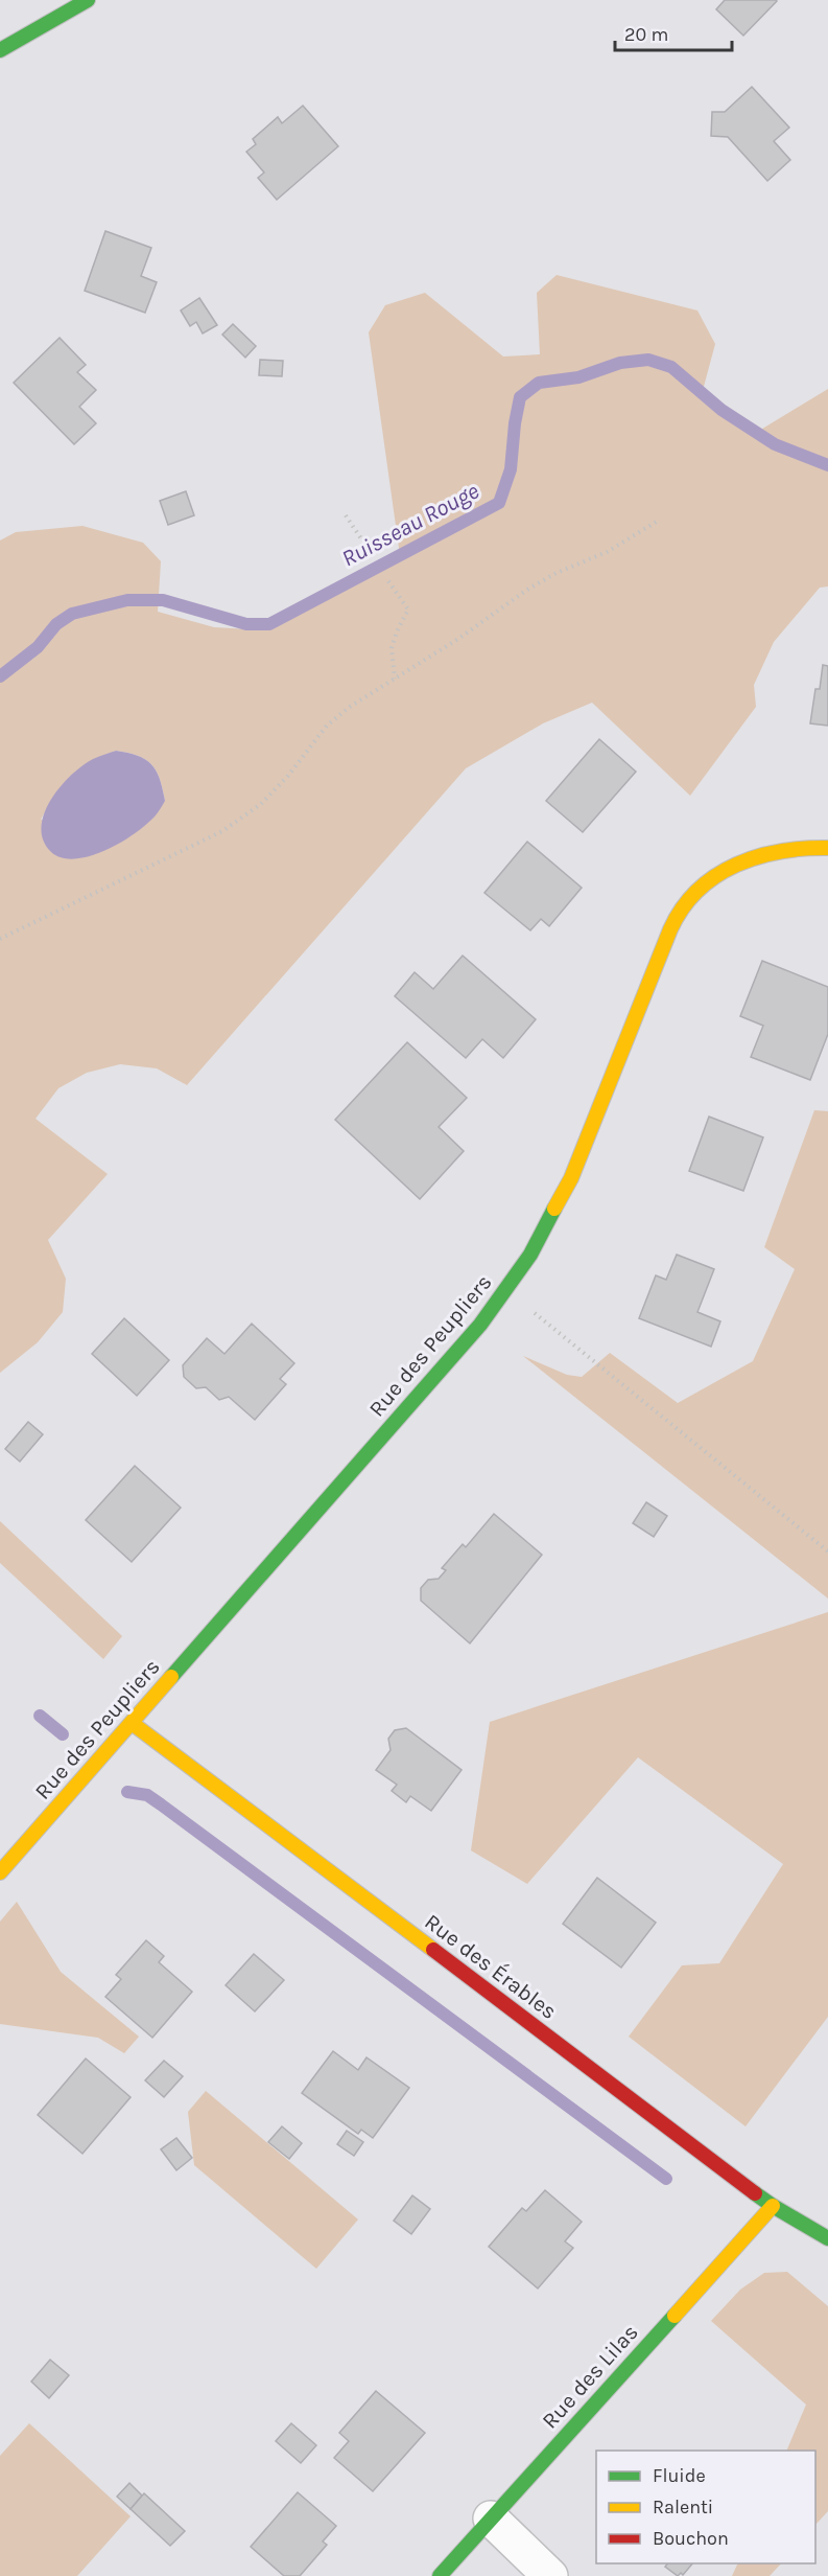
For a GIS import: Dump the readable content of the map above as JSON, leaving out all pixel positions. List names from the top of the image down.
{
  "streets": {
    "street": ["Rue des Peupliers", "Rue des Érables", "Rue des Lilas"]
  },
  "crossings": [
    ["Rue des Peupliers", "Rue des Érables"],
    ["Rue des Érables", "Rue des Lilas"]
  ],
  "water": ["Ruisseau Rouge"],
  "legend": ["Fluide", "Ralenti", "Bouchon"],
  "scale_bar": "20 m"
}
